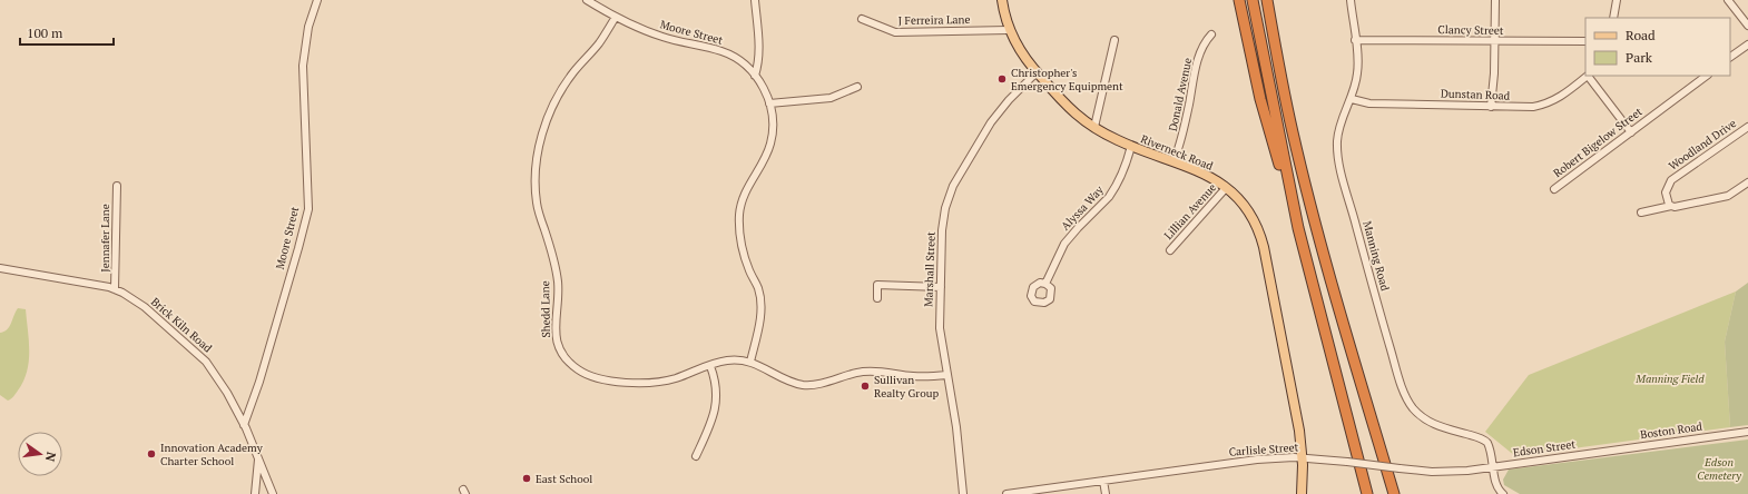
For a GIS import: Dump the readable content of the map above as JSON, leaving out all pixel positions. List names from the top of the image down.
{
  "streets": {
    "main road": ["Riverneck Road"],
    "street": [
      "J Ferreira Lane",
      "Clancy Street",
      "Moore Street",
      "Donald Avenue",
      "Dunstan Road",
      "Robert Bigelow Street",
      "Woodland Drive",
      "Alyssa Way",
      "Lillian Avenue",
      "Jennafer Lane",
      "Manning Road",
      "Marshall Street",
      "Shedd Lane",
      "Brick Kiln Road",
      "Boston Road",
      "Edson Street",
      "Carlisle Street"
    ]
  },
  "crossings": [
    ["J Ferreira Lane", "Riverneck Road"],
    ["Clancy Street", "Manning Road"],
    ["Moore Street", "Shedd Lane"],
    ["Moore Street", "Brick Kiln Road"],
    ["Donald Avenue", "Riverneck Road"],
    ["Dunstan Road", "Manning Road"],
    ["Riverneck Road", "Alyssa Way"],
    ["Riverneck Road", "Lillian Avenue"],
    ["Riverneck Road", "Marshall Street"],
    ["Riverneck Road", "Carlisle Street"],
    ["Jennafer Lane", "Brick Kiln Road"],
    ["Manning Road", "Edson Street"],
    ["Manning Road", "Carlisle Street"],
    ["Marshall Street", "Shedd Lane"],
    ["Boston Road", "Edson Street"],
    ["Edson Street", "Carlisle Street"]
  ],
  "parks": ["Manning Field", "Edson Cemetery"],
  "places": [
    "Christopher's Emergency Equipment",
    "Sullivan Realty Group",
    "Innovation Academy Charter School",
    "East School"
  ],
  "legend": ["Road", "Park"],
  "scale_bar": "100 m",
  "north": "right"
}
